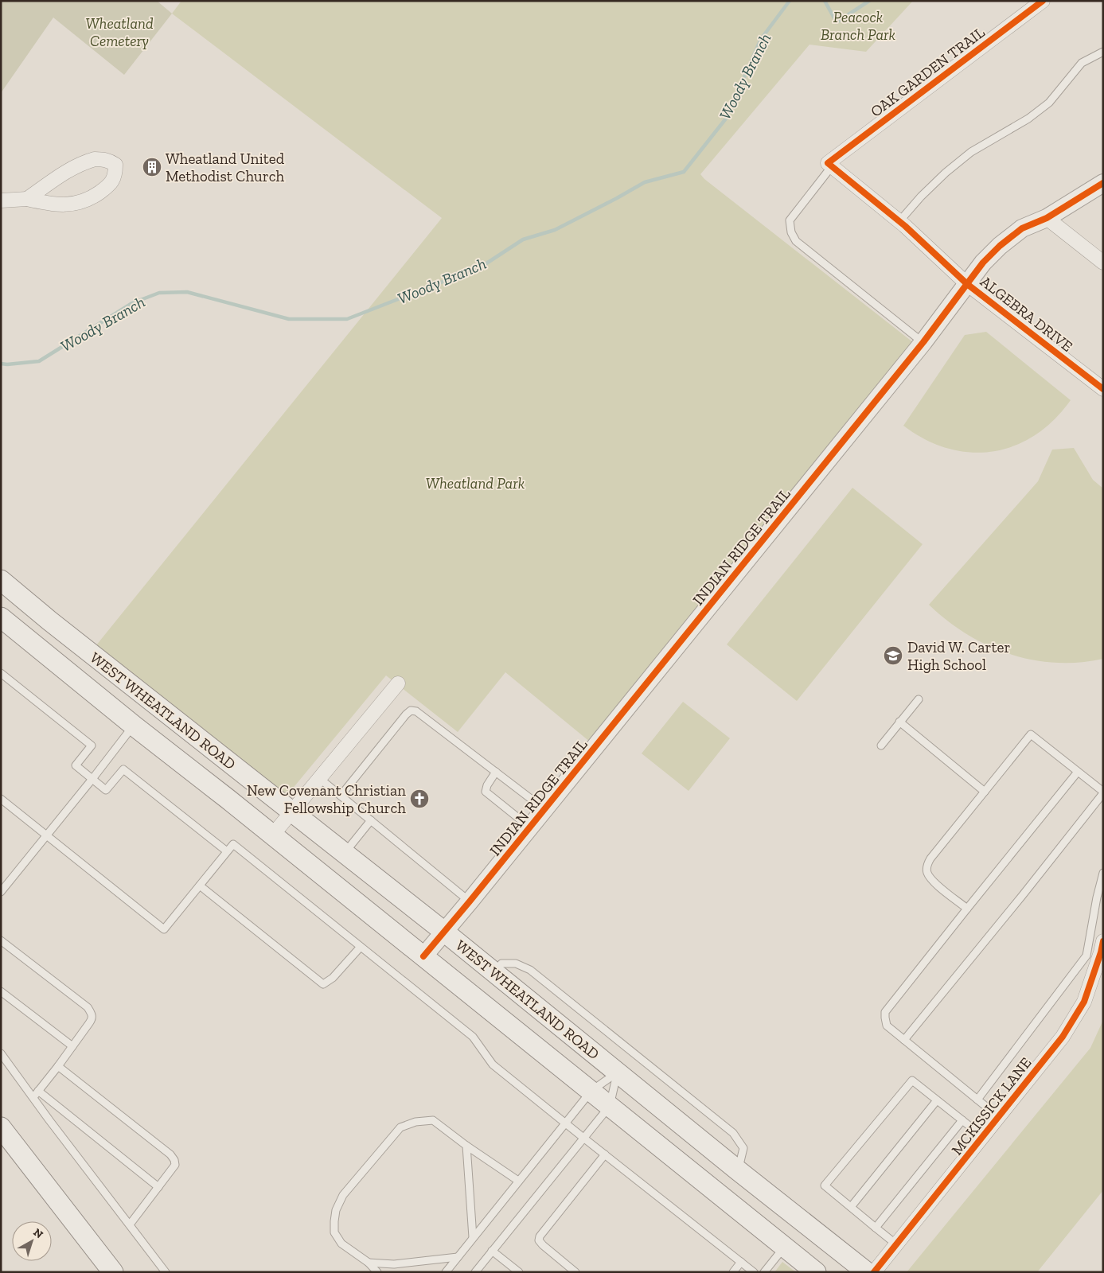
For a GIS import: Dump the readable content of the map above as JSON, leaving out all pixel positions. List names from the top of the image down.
{
  "streets": {
    "main road": ["WEST WHEATLAND ROAD"],
    "street": [
      "OAK GARDEN TRAIL",
      "ALGEBRA DRIVE",
      "INDIAN RIDGE TRAIL",
      "MCKISSICK LANE"
    ]
  },
  "crossings": [
    ["OAK GARDEN TRAIL", "ALGEBRA DRIVE"],
    ["ALGEBRA DRIVE", "INDIAN RIDGE TRAIL"],
    ["INDIAN RIDGE TRAIL", "WEST WHEATLAND ROAD"]
  ],
  "water": ["Woody Branch"],
  "parks": ["Peacock Branch Park", "Wheatland Cemetery", "Wheatland Park"],
  "places": {
    "building": ["Wheatland United Methodist Church"],
    "school or university": ["David W. Carter High School"],
    "church": ["New Covenant Christian Fellowship Church"]
  },
  "north": "top right"
}
